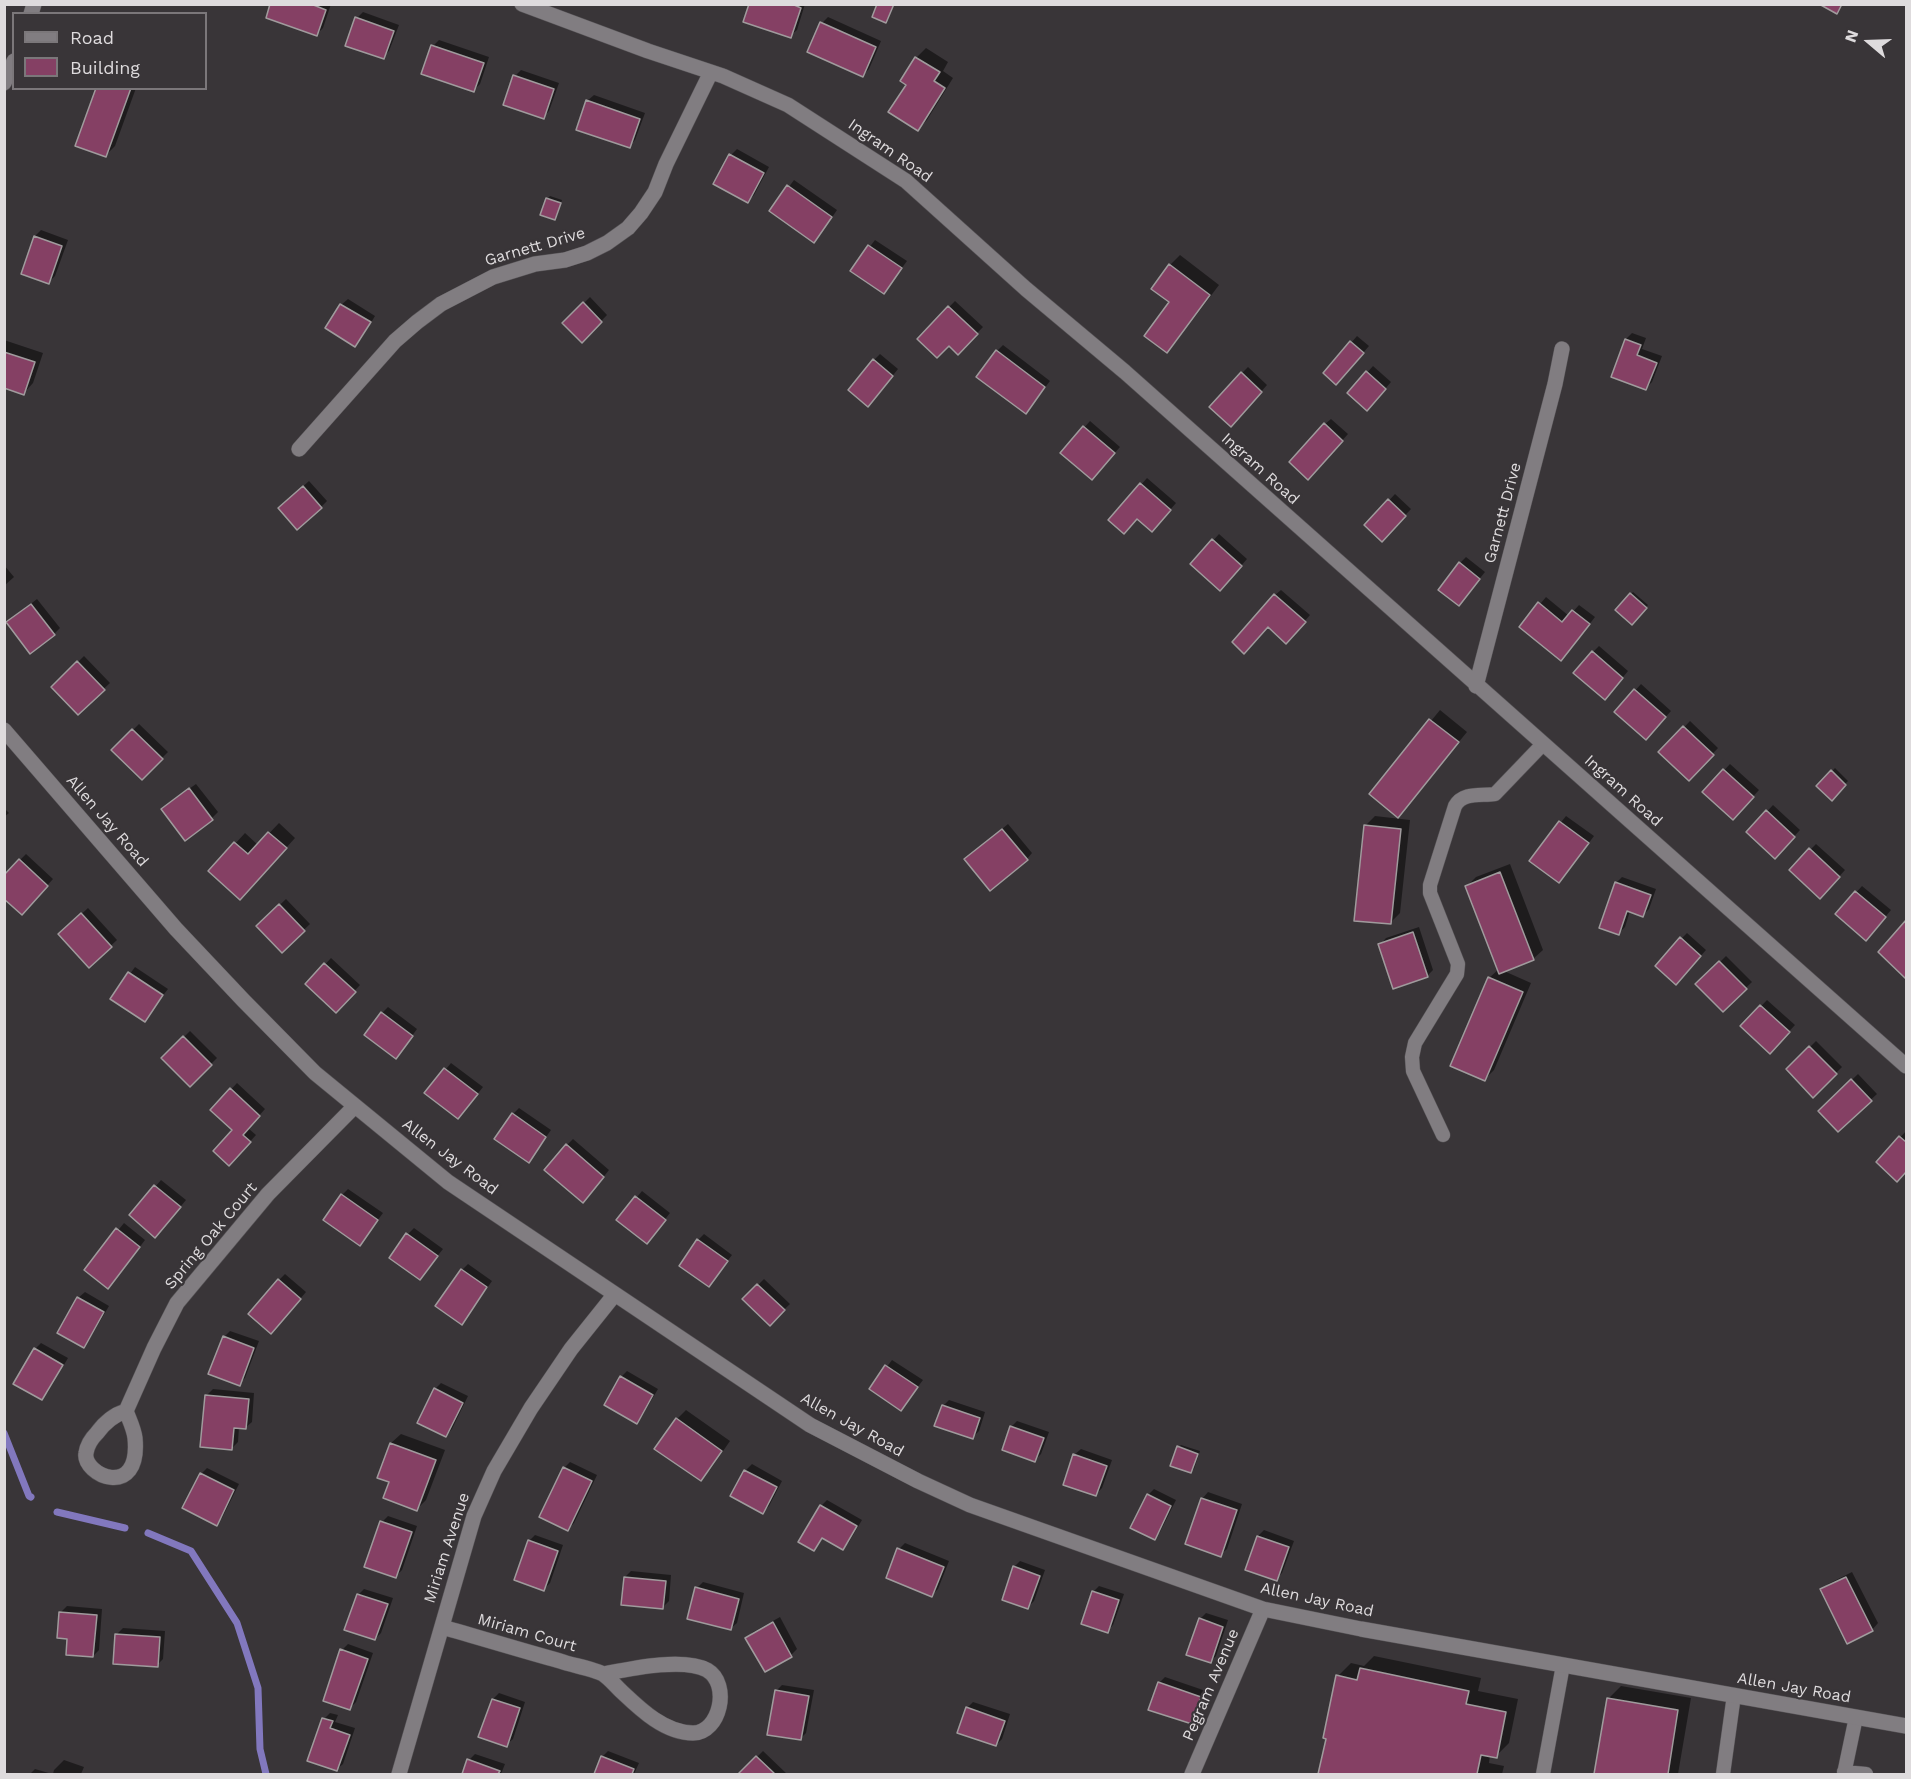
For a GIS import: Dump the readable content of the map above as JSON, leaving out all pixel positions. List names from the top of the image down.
{
  "streets": {
    "street": [
      "Ingram Road",
      "Garnett Drive",
      "Allen Jay Road",
      "Spring Oak Court",
      "Miriam Avenue",
      "Miriam Court",
      "Pegram Avenue"
    ]
  },
  "crossings": [
    ["Ingram Road", "Garnett Drive"],
    ["Allen Jay Road", "Spring Oak Court"],
    ["Allen Jay Road", "Miriam Avenue"],
    ["Allen Jay Road", "Pegram Avenue"],
    ["Miriam Avenue", "Miriam Court"]
  ],
  "legend": ["Road", "Building"],
  "north": "left"
}
